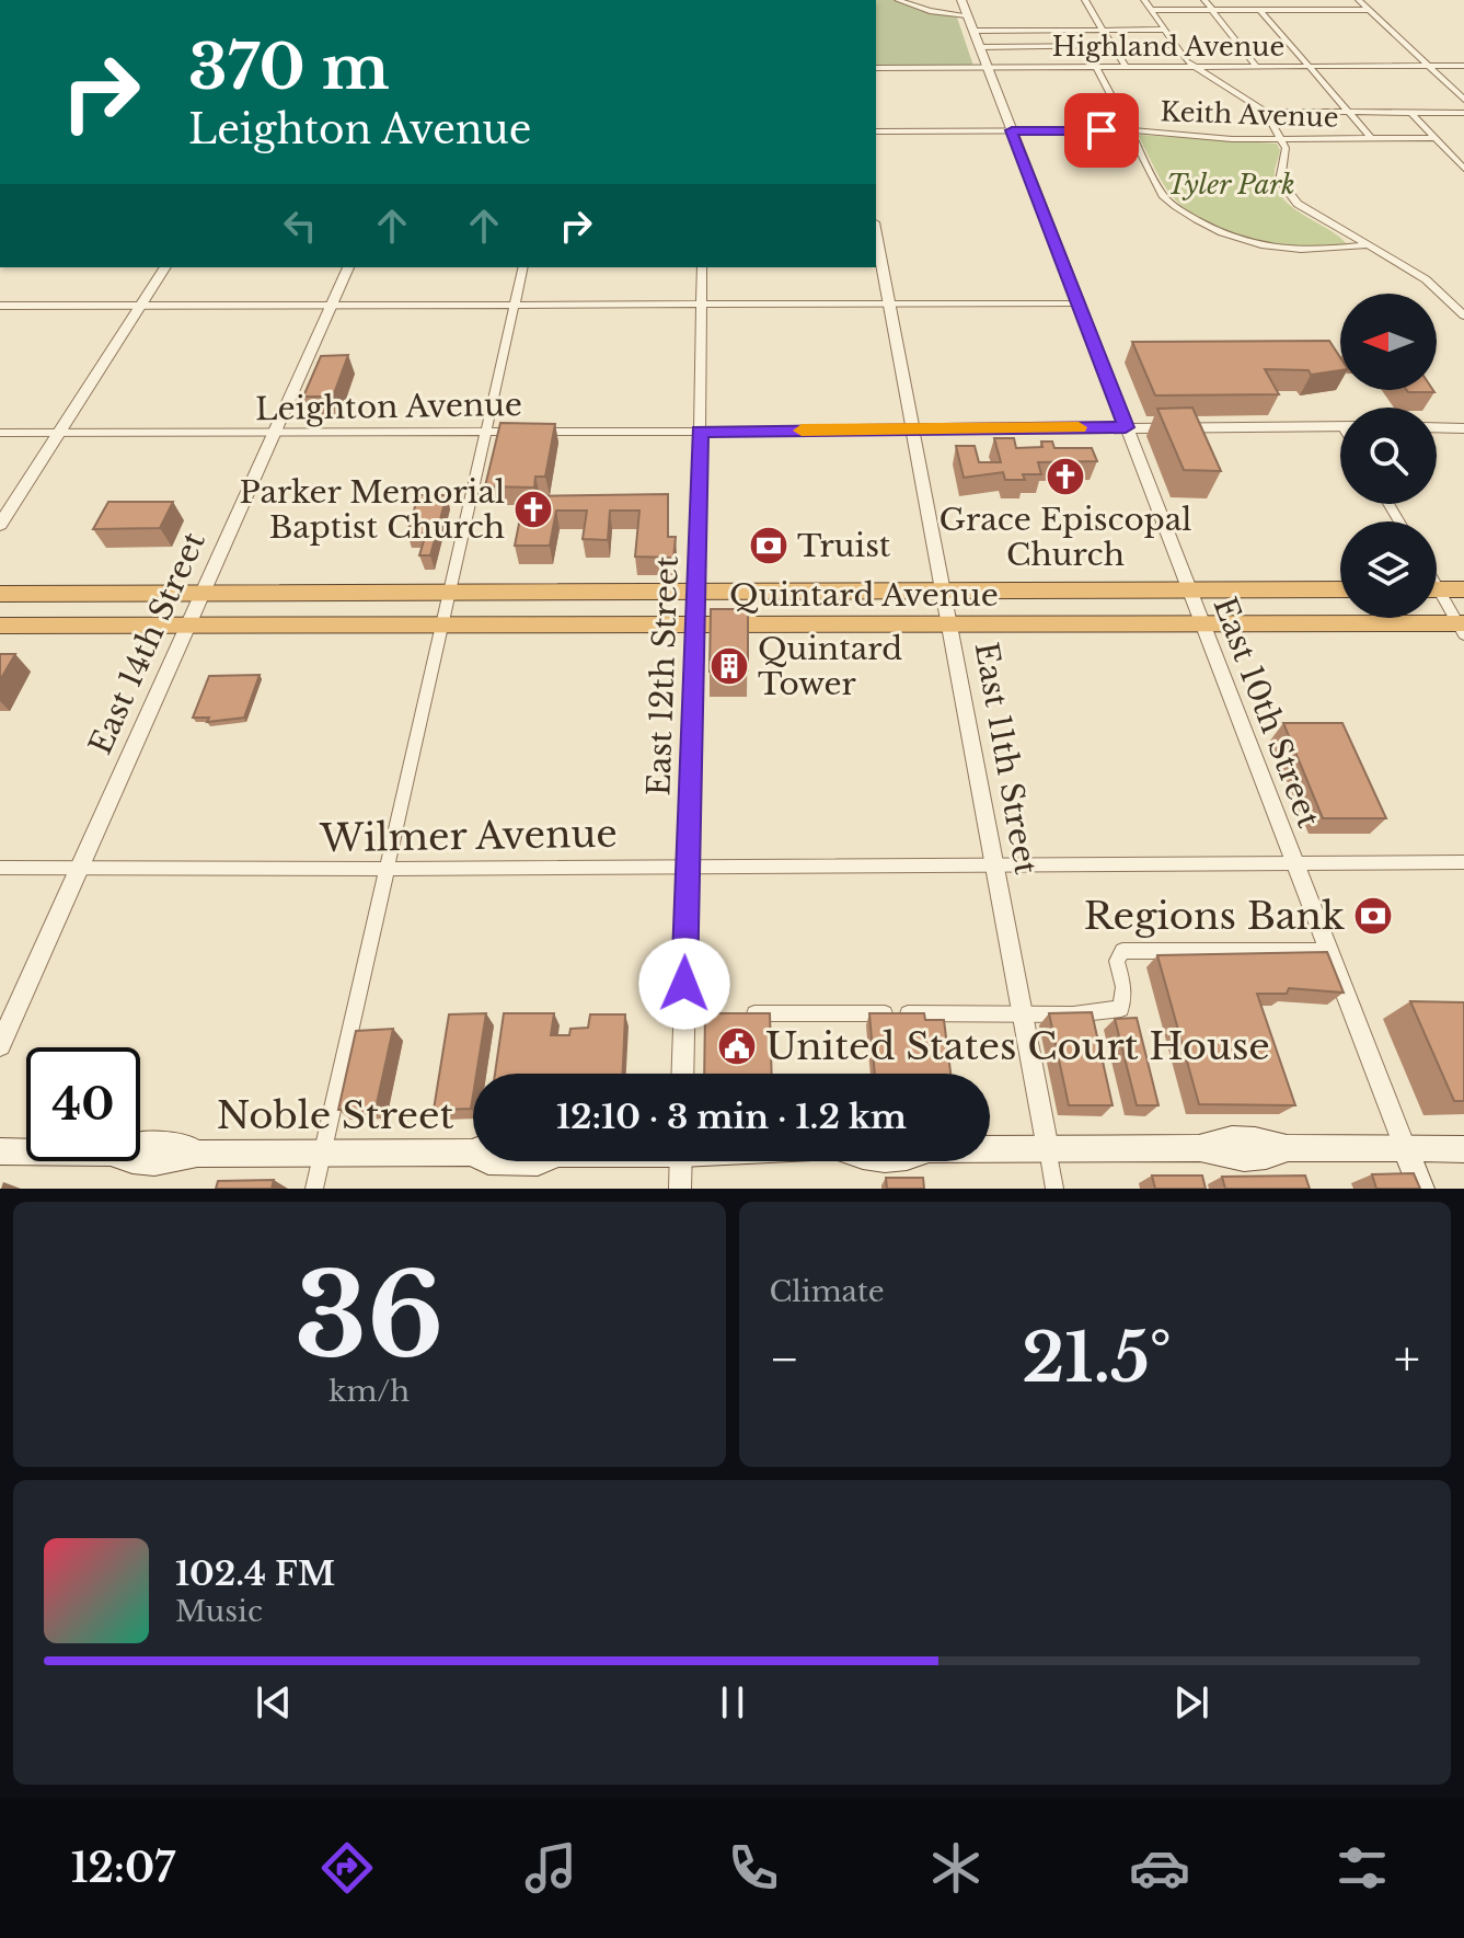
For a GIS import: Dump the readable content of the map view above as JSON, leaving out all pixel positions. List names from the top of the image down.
{
  "streets": {
    "highway": ["Quintard Avenue"],
    "main road": ["Noble Street"],
    "street": [
      "Highland Avenue",
      "Keith Avenue",
      "Leighton Avenue",
      "East 14th Street",
      "East 12th Street",
      "East 10th Street",
      "East 11th Street",
      "Wilmer Avenue"
    ]
  },
  "crossings": [
    ["Highland Avenue", "East 10th Street"],
    ["Keith Avenue", "East 10th Street"],
    ["Leighton Avenue", "East 14th Street"],
    ["Leighton Avenue", "East 12th Street"],
    ["Leighton Avenue", "East 10th Street"],
    ["Leighton Avenue", "East 11th Street"],
    ["Quintard Avenue", "East 14th Street"],
    ["Quintard Avenue", "East 12th Street"],
    ["Quintard Avenue", "East 10th Street"],
    ["Quintard Avenue", "East 11th Street"],
    ["East 14th Street", "Wilmer Avenue"],
    ["East 12th Street", "Wilmer Avenue"],
    ["East 10th Street", "Wilmer Avenue"],
    ["East 10th Street", "Noble Street"],
    ["East 11th Street", "Wilmer Avenue"],
    ["East 11th Street", "Noble Street"]
  ],
  "parks": ["Tyler Park"],
  "places": {
    "church": ["Grace Episcopal Church", "Parker Memorial Baptist Church"],
    "bank": ["Truist", "Regions Bank"],
    "building": ["Quintard Tower"],
    "public building": ["United States Court House"]
  },
  "north": "left",
  "page": {
    "turn": ["370 m", "Leighton Avenue"],
    "limit": "40",
    "trip": "12:10 · 3 min · 1.2 km",
    "tile": [
      ["36", "km/h"],
      "Climate"
    ],
    "heat": ["−", "21.5°", "+"],
    "song": ["102.4 FM", "Music"],
    "tabs": "12:07"
  }
}
